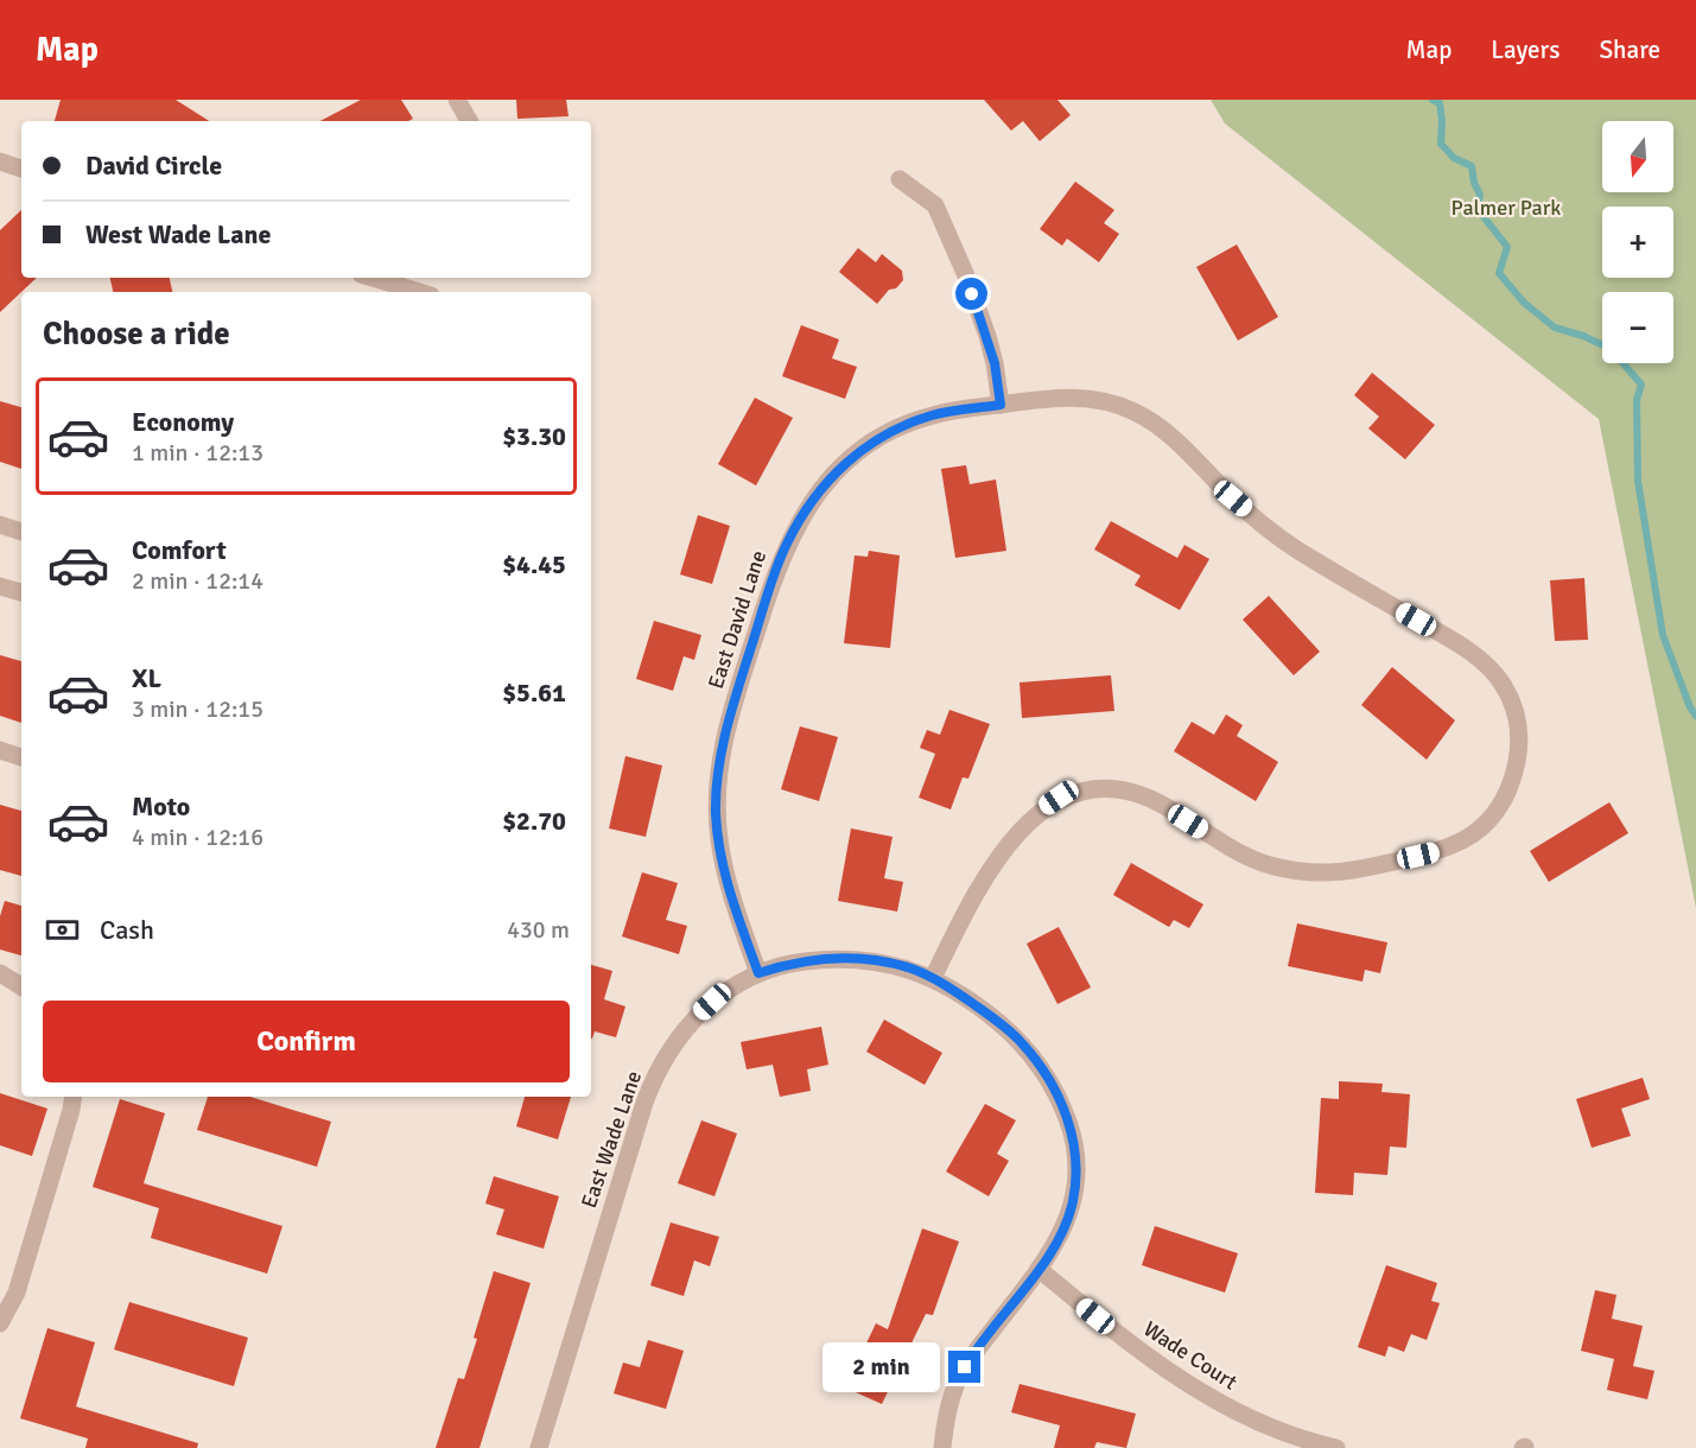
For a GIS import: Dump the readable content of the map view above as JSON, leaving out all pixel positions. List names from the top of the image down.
{
  "streets": {
    "street": ["East David Lane", "East Wade Lane", "Wade Court"]
  },
  "crossings": [
    ["East David Lane", "East Wade Lane"],
    ["East Wade Lane", "Wade Court"]
  ],
  "parks": ["Palmer Park"],
  "north": "bottom",
  "page": {
    "header": "Map",
    "nav": ["Map", "Layers", "Share"],
    "map_buttons": ["+", "−"],
    "banner": ["David Circle", "West Wade Lane"],
    "heading": "Choose a ride",
    "list": [
      {
        "name": "Economy",
        "note": "1 min · 12:13",
        "value": "$3.30"
      },
      {
        "name": "Comfort",
        "note": "2 min · 12:14",
        "value": "$4.45"
      },
      {
        "name": "XL",
        "note": "3 min · 12:15",
        "value": "$5.61"
      },
      {
        "name": "Moto",
        "note": "4 min · 12:16",
        "value": "$2.70"
      }
    ],
    "pay": ["Cash", "430 m"],
    "buttons": "Confirm",
    "bubble": "2 min"
  }
}
